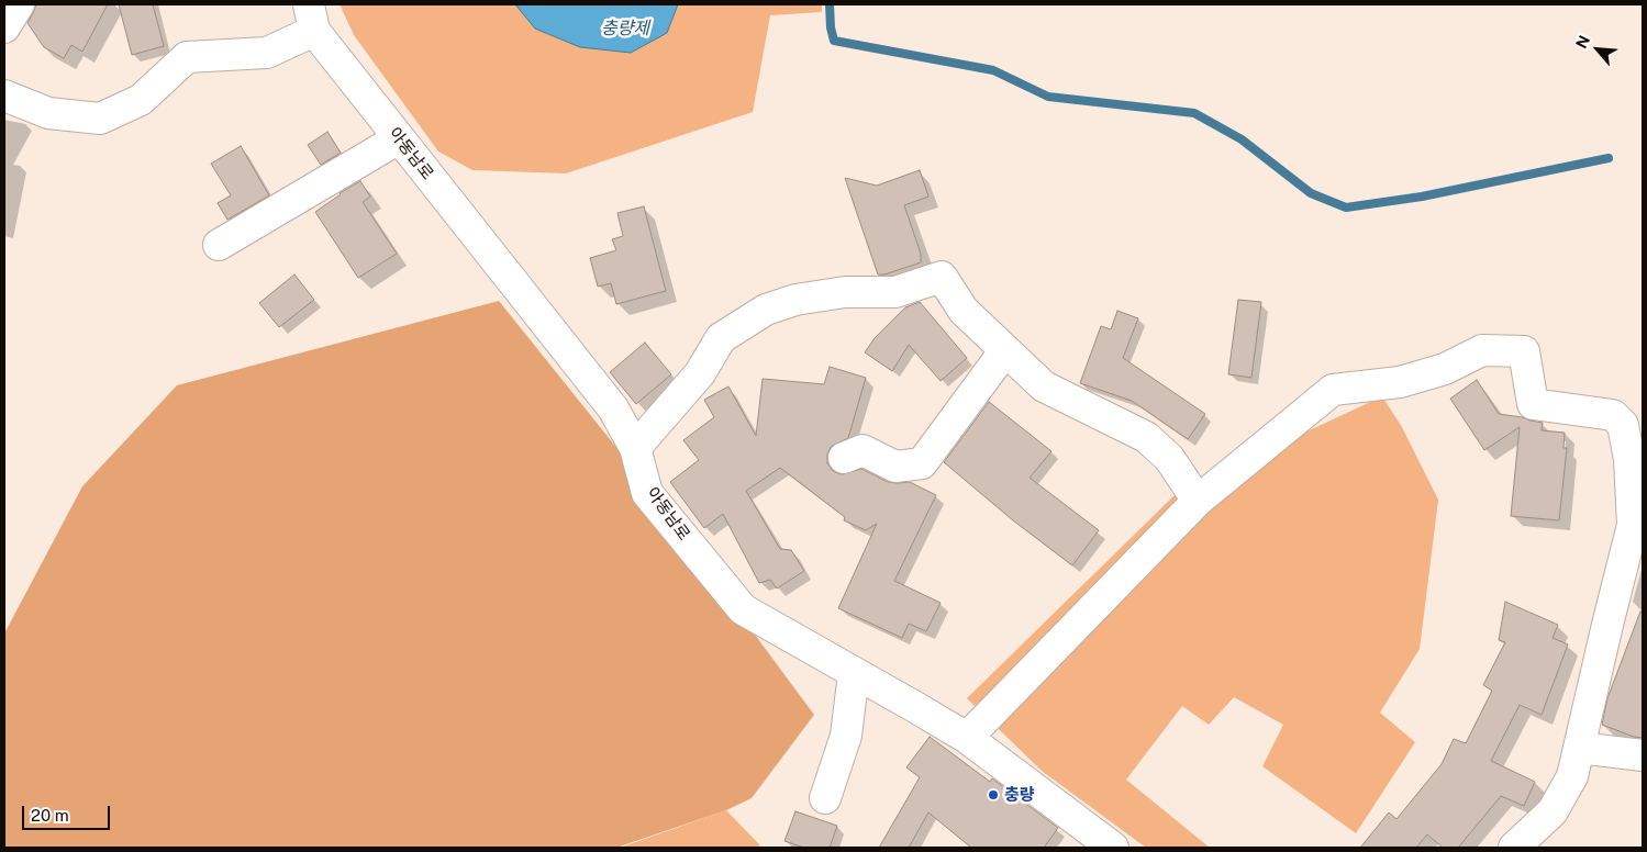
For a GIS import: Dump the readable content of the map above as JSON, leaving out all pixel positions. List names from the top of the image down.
{
  "streets": {
    "street": ["아동남로"]
  },
  "water": ["충량제"],
  "places": ["충량"],
  "scale_bar": "20 m",
  "north": "top left"
}
